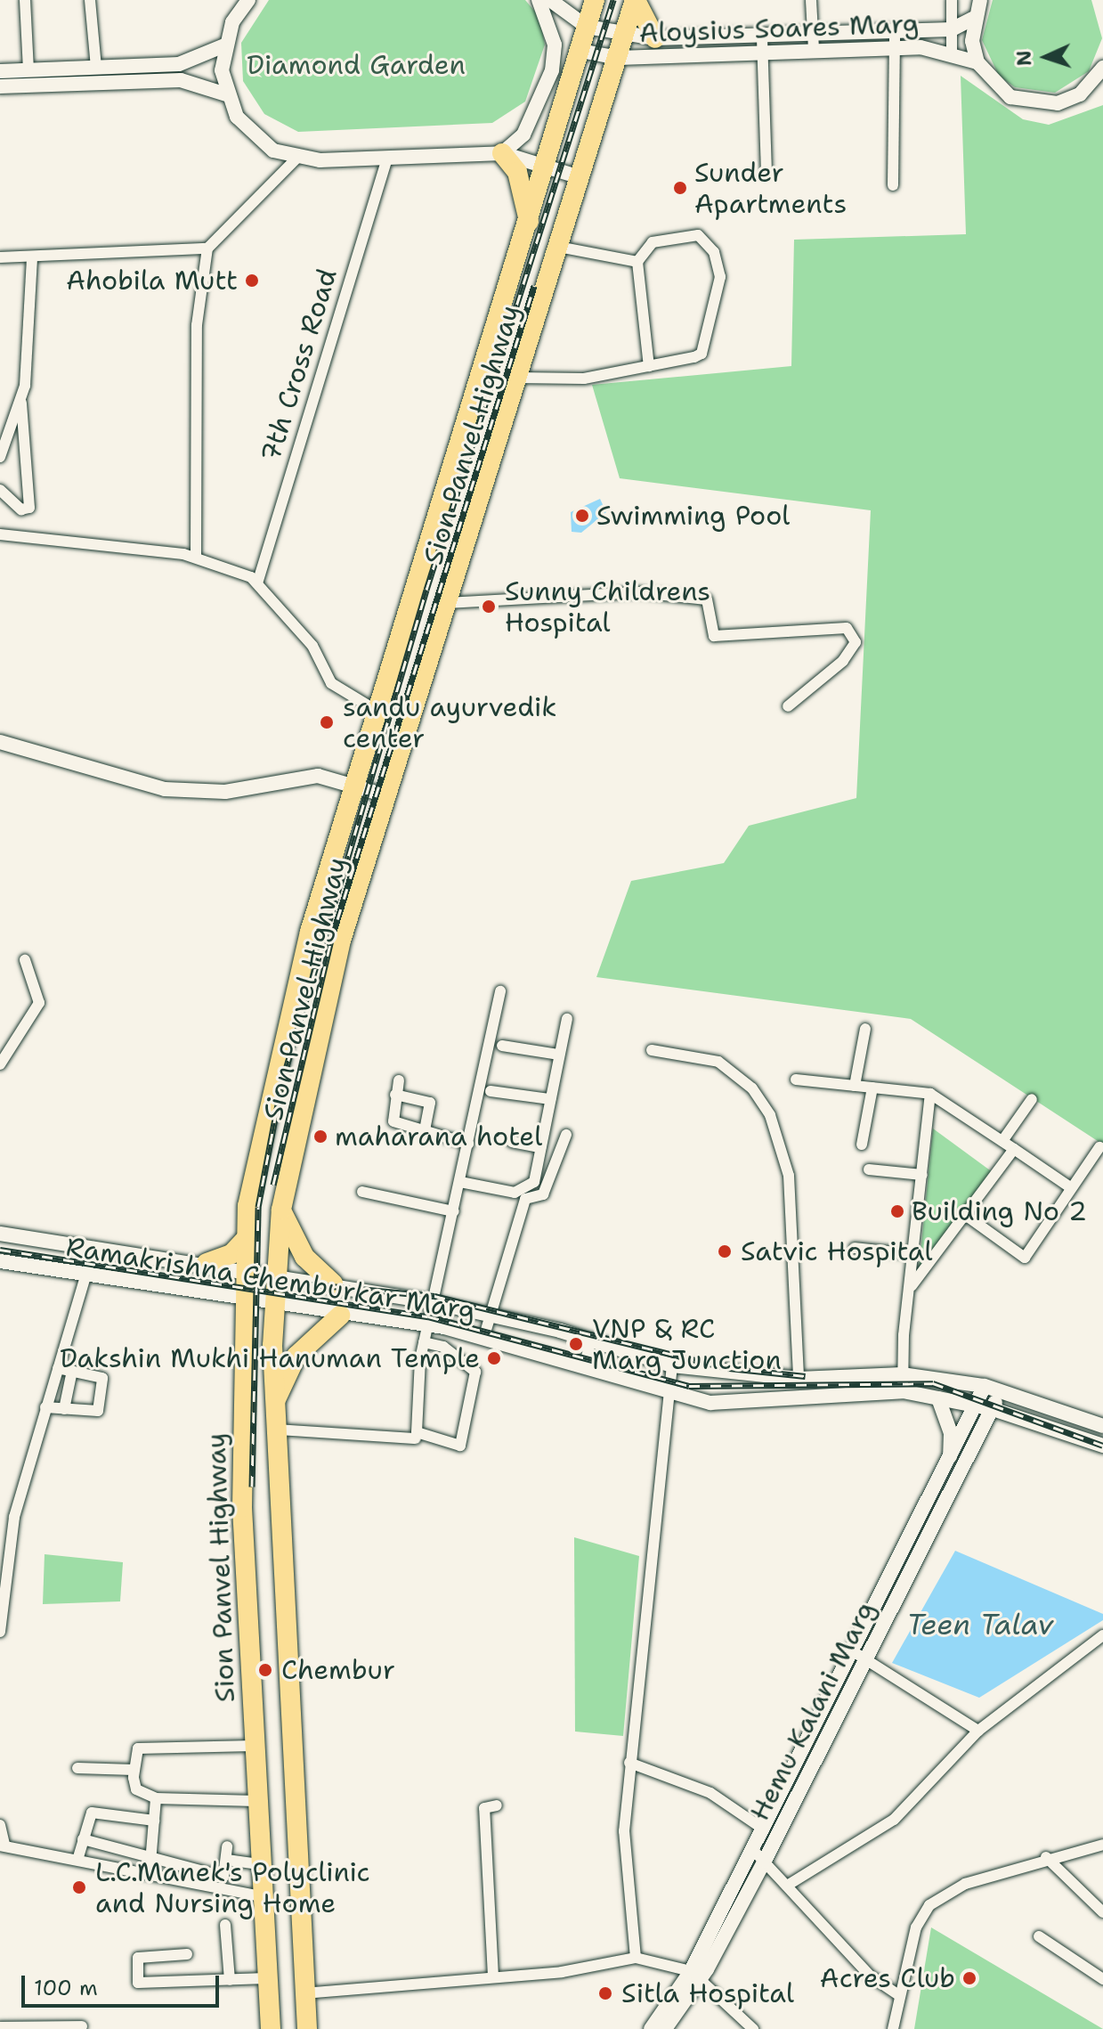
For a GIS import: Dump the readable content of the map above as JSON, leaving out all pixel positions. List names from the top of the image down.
{
  "streets": {
    "highway": ["Sion Panvel Highway"],
    "main road": ["Aloysius Soares Marg", "Ramakrishna Chemburkar Marg", "Hemu Kalani Marg"],
    "street": ["7th Cross Road"]
  },
  "crossings": [
    ["Aloysius Soares Marg", "Sion Panvel Highway"],
    ["Sion Panvel Highway", "Ramakrishna Chemburkar Marg"],
    ["Ramakrishna Chemburkar Marg", "Hemu Kalani Marg"]
  ],
  "water": ["Teen Talav"],
  "parks": ["Diamond Garden"],
  "places": [
    "Sunder Apartments",
    "Ahobila Mutt",
    "Swimming Pool",
    "Sunny Childrens Hospital",
    "sandu ayurvedik center",
    "maharana hotel",
    "Building No 2",
    "Satvic Hospital",
    "VNP & RC Marg Junction",
    "Dakshin Mukhi Hanuman Temple",
    "Chembur",
    "L.C.Manek's Polyclinic and Nursing Home",
    "Acres Club",
    "Sitla Hospital"
  ],
  "scale_bar": "100 m",
  "north": "left"
}
